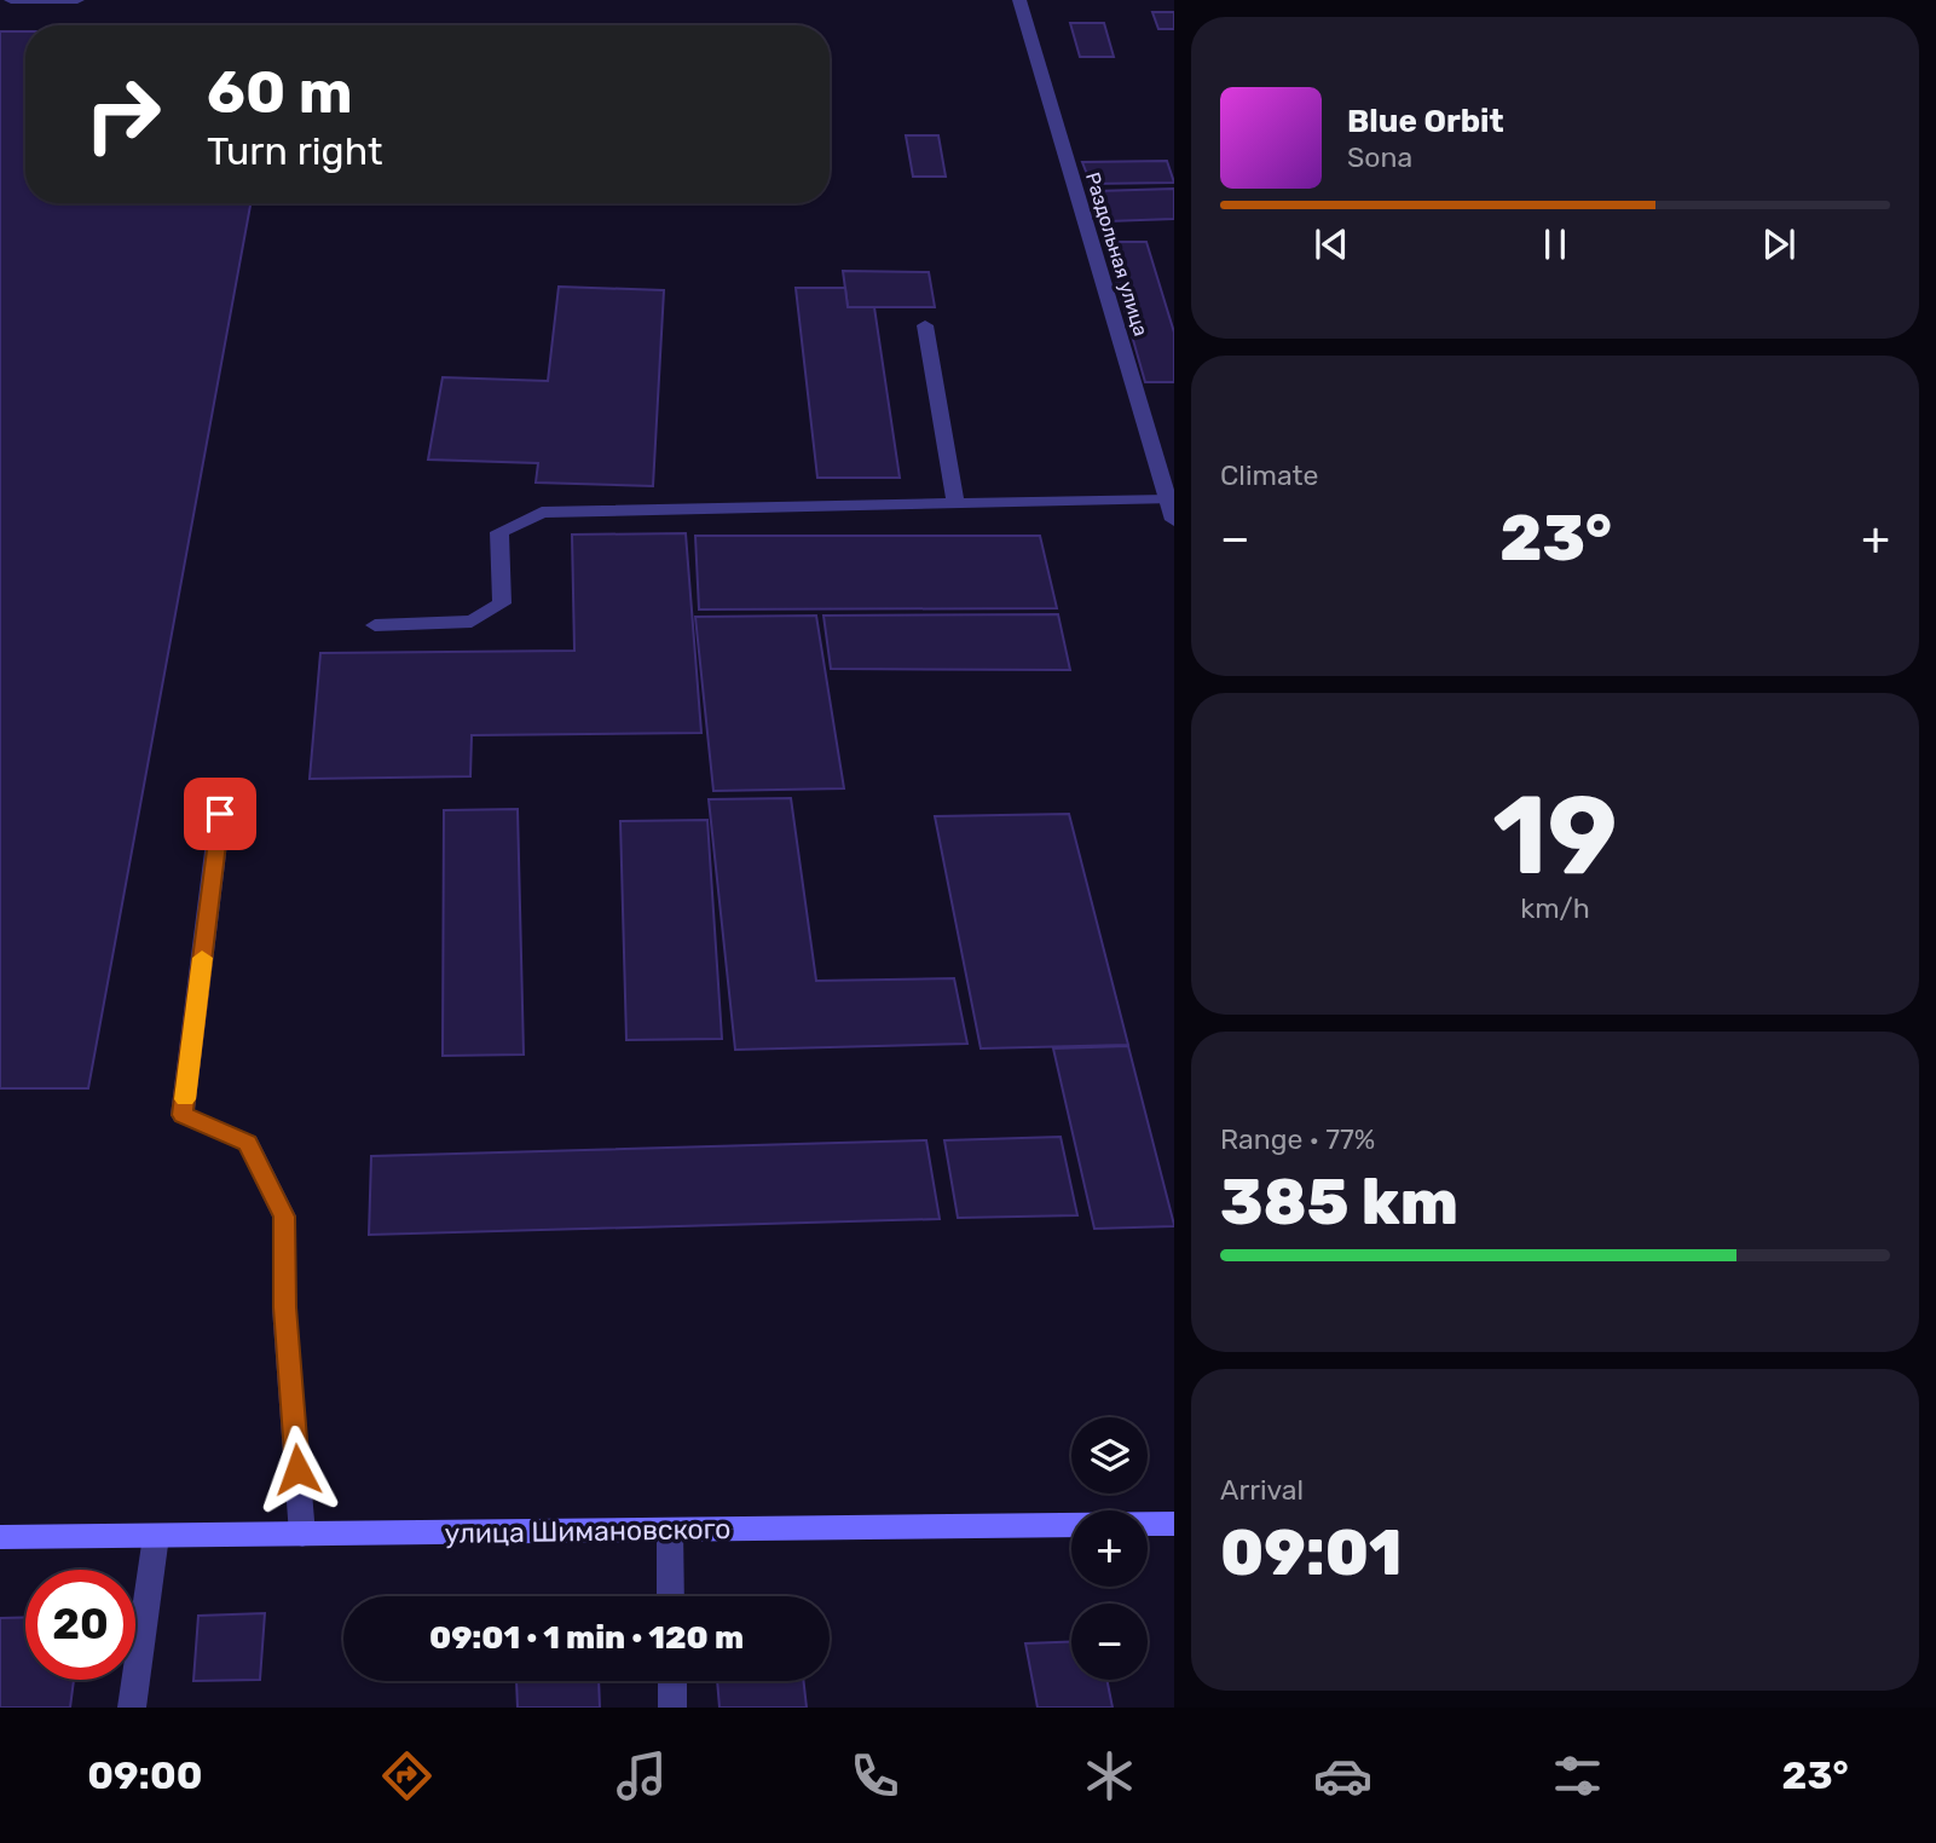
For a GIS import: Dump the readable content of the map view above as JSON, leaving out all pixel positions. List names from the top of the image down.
{
  "streets": {
    "street": ["Раздольная улица", "улица Шимановского"]
  },
  "page": {
    "turn": ["60 m", "Turn right"],
    "song": ["Blue Orbit", "Sona"],
    "tile": [
      "Climate",
      ["19", "km/h"],
      ["Range · 77%", "385 km"],
      ["Arrival", "09:01"]
    ],
    "heat": ["−", "23°", "+"],
    "map_buttons": ["+", "−"],
    "limit": "20",
    "trip": "09:01 · 1 min · 120 m",
    "tabs": ["09:00", "23°"]
  }
}
